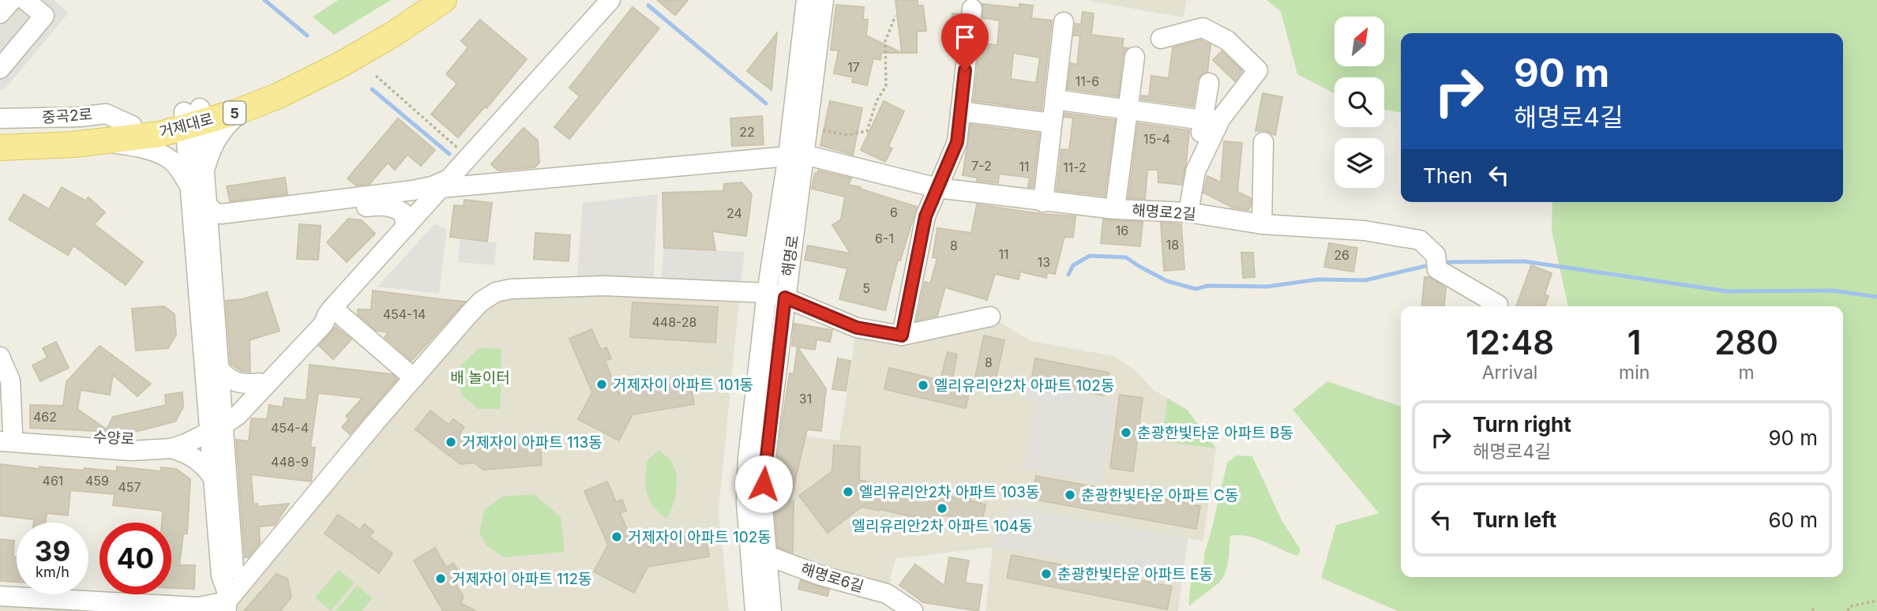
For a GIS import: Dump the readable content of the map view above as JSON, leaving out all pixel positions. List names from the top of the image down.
{
  "streets": {
    "main road": ["5", "거제대로"],
    "street": [
      "중곡2로",
      "해명로2길",
      "해명로",
      "수양로",
      "해명로6길"
    ]
  },
  "crossings": [
    ["중곡2로", "거제대로"],
    ["해명로2길", "해명로"],
    ["해명로", "해명로6길"]
  ],
  "parks": ["배 놀이터"],
  "places": [
    "거제자이 아파트 101동",
    "엘리유리안2차 아파트 102동",
    "춘광한빛타운 아파트 B동",
    "거제자이 아파트 113동",
    "엘리유리안2차 아파트 103동",
    "춘광한빛타운 아파트 C동",
    "엘리유리안2차 아파트 104동",
    "거제자이 아파트 102동",
    "춘광한빛타운 아파트 E동",
    "거제자이 아파트 112동"
  ],
  "house_numbers": [
    "17",
    "11-6",
    "22",
    "15-4",
    "7-2",
    "11",
    "11-2",
    "6",
    "24",
    "16",
    "6-1",
    "18",
    "8",
    "11",
    "26",
    "13",
    "5",
    "454-14",
    "448-28",
    "8",
    "31",
    "462",
    "454-4",
    "448-9",
    "461",
    "459",
    "457"
  ],
  "north": "top right",
  "page": {
    "turn": ["90 m", "해명로4길"],
    "then": "Then",
    "eta": [
      "12:48",
      "Arrival",
      "1",
      "min",
      "280",
      "m"
    ],
    "list": [
      {
        "name": "Turn right",
        "note": "해명로4길",
        "value": "90 m"
      },
      {
        "name": "Turn left",
        "value": "60 m"
      }
    ],
    "speed": "39 km/h",
    "limit": "40"
  }
}
